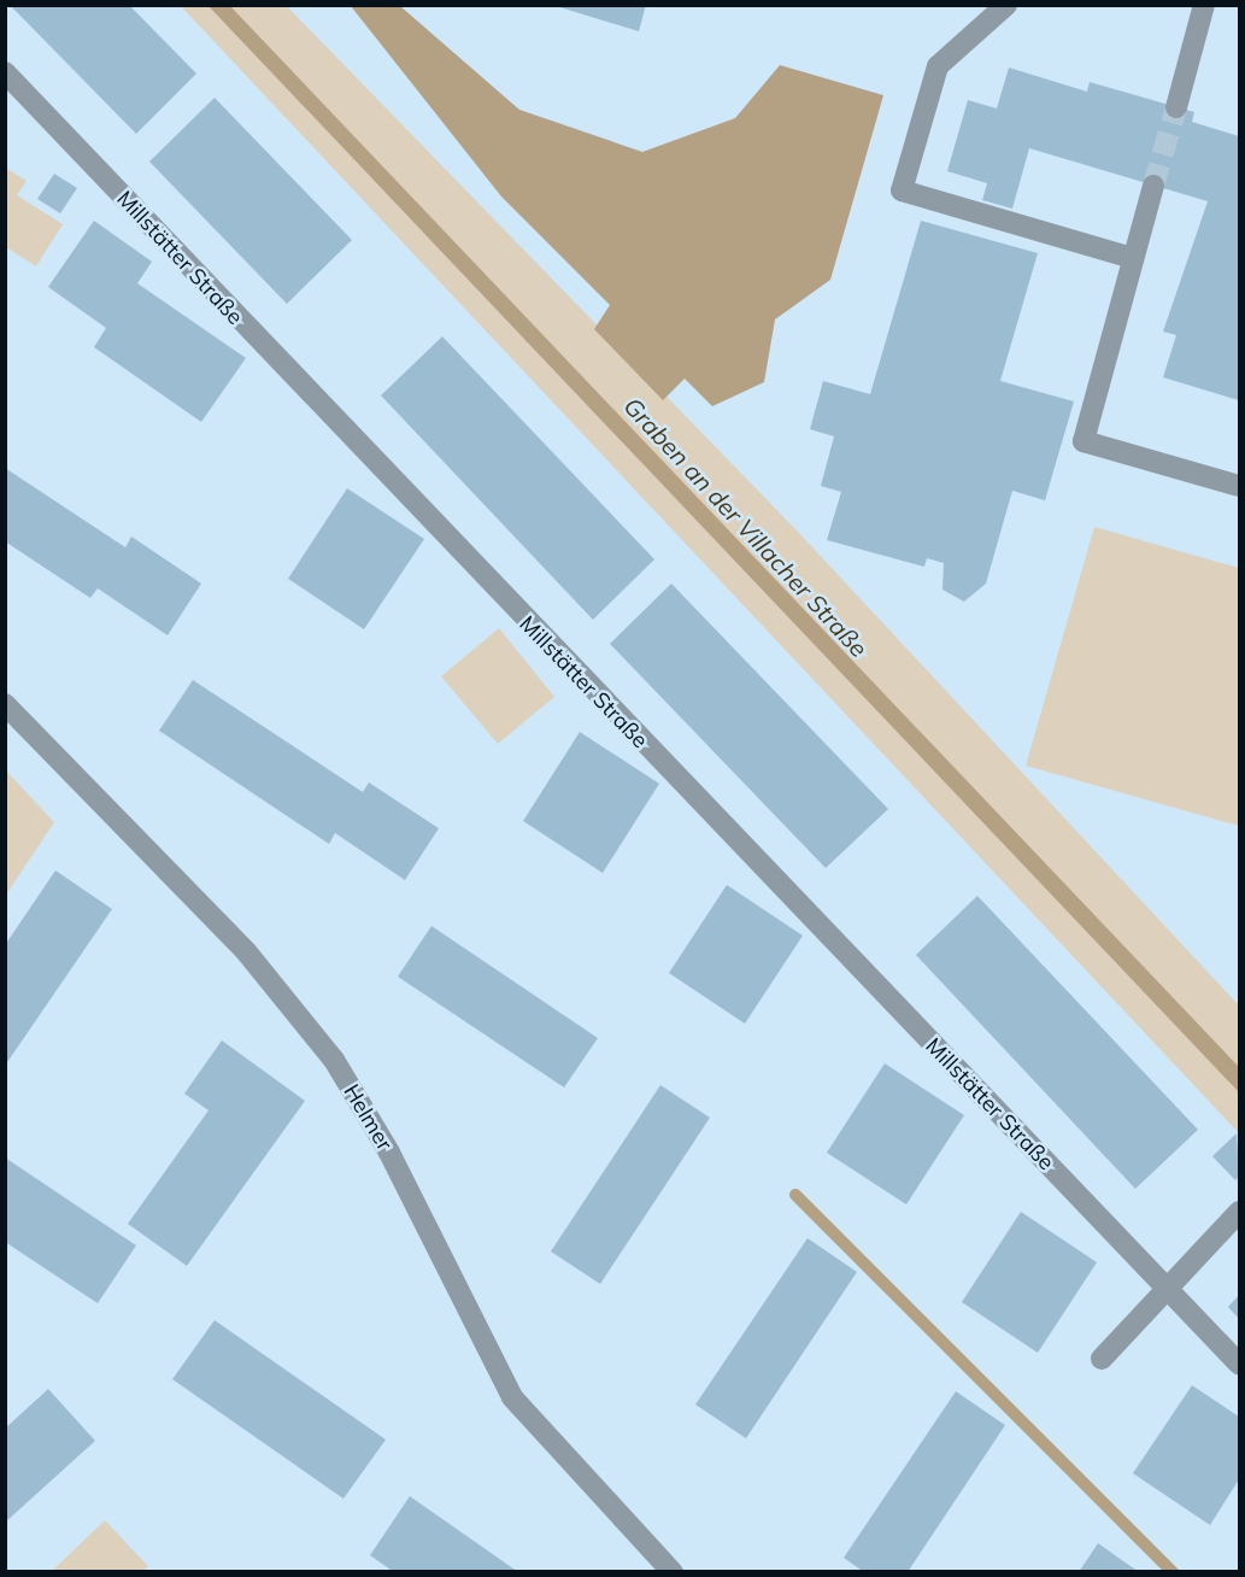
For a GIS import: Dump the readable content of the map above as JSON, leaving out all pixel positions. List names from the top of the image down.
{
  "streets": {
    "street": ["Millstätter Straße", "Helmer"]
  },
  "water": ["Graben an der Villacher Straße"]
}
